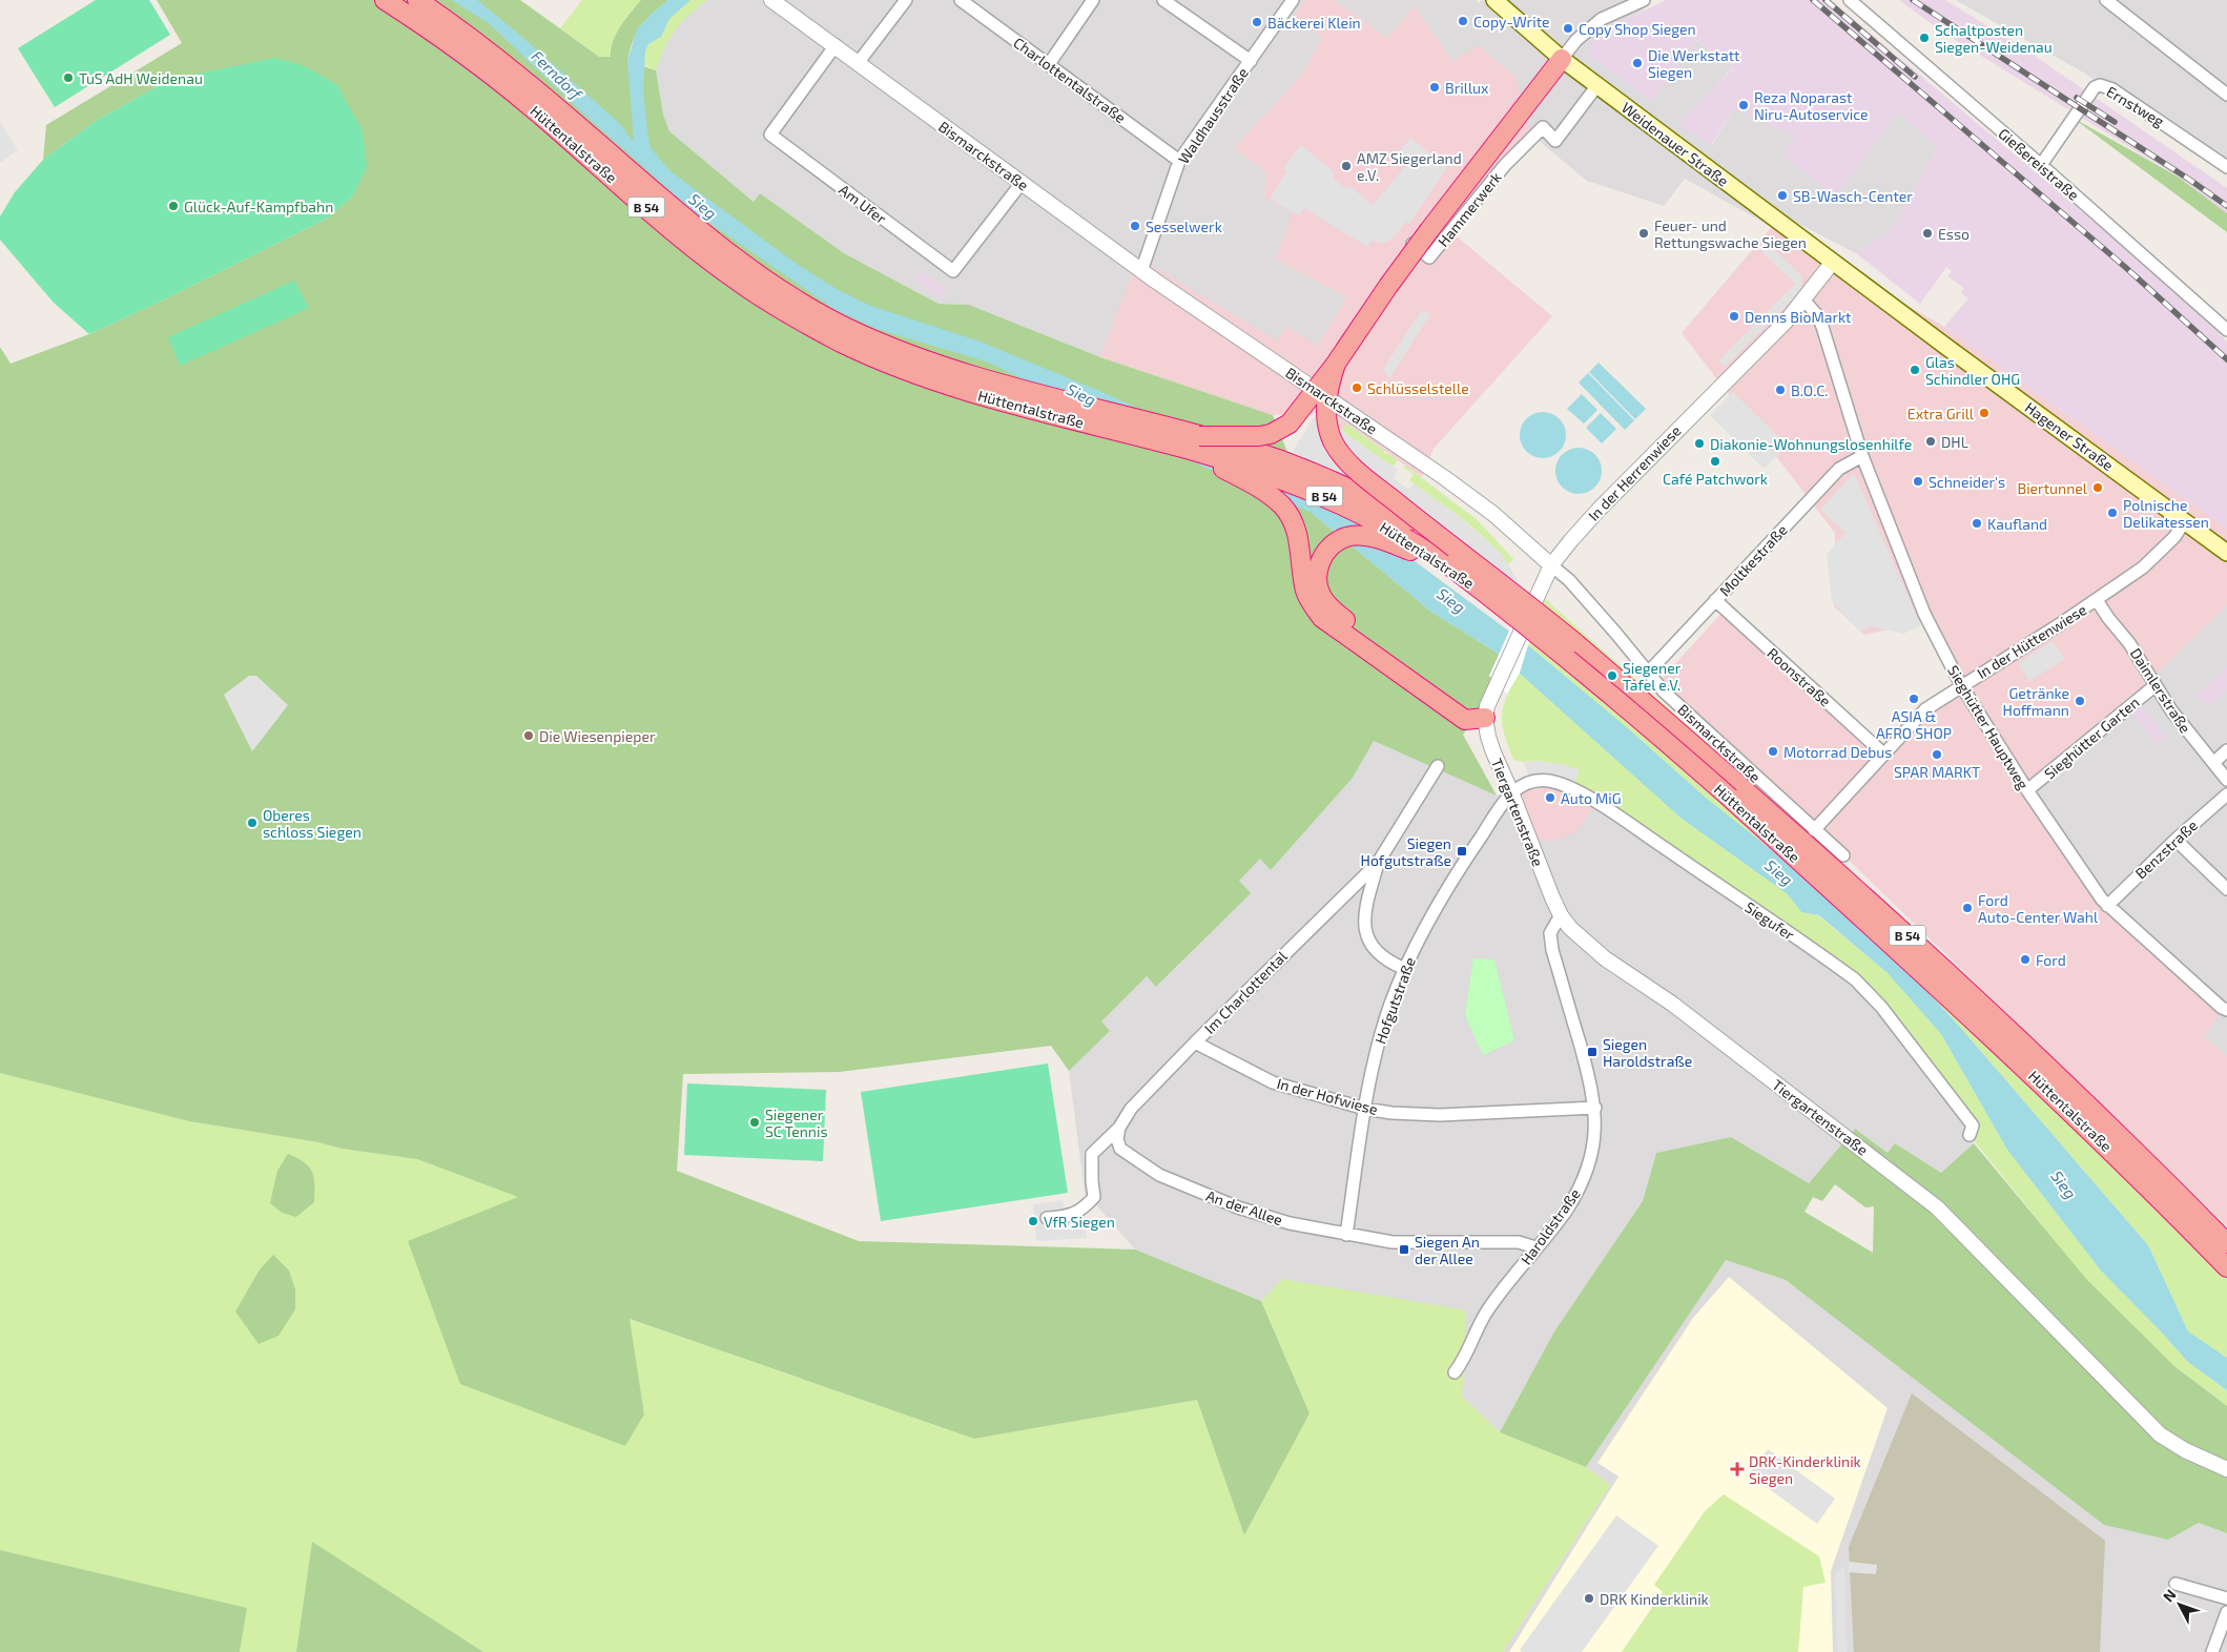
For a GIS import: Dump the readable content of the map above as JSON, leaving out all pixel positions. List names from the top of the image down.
{
  "streets": {
    "highway": ["Hüttentalstraße", "B 54"],
    "main road": ["Weidenauer Straße", "Hagener Straße"],
    "street": [
      "Charlottentalstraße",
      "Ernstweg",
      "Waldhausstraße",
      "Bismarckstraße",
      "Gießereistraße",
      "Am Ufer",
      "Hammerwerk",
      "In der Herrenwiese",
      "Moltkestraße",
      "In der Hüttenwiese",
      "Roonstraße",
      "Daimlerstraße",
      "Sieghütter Hauptweg",
      "Sieghütter Garten",
      "Tiergartenstraße",
      "Benzstraße",
      "Siegufer",
      "Im Charlottental",
      "Hofgutstraße",
      "In der Hofwiese",
      "An der Allee",
      "Haroldstraße"
    ]
  },
  "crossings": [
    ["Charlottentalstraße", "Waldhausstraße"],
    ["Ernstweg", "Gießereistraße"],
    ["Waldhausstraße", "Bismarckstraße"],
    ["Weidenauer Straße", "Hammerwerk"],
    ["Weidenauer Straße", "Hagener Straße"],
    ["Weidenauer Straße", "In der Herrenwiese"],
    ["Bismarckstraße", "Am Ufer"],
    ["Bismarckstraße", "Hammerwerk"],
    ["Bismarckstraße", "In der Herrenwiese"],
    ["Bismarckstraße", "Moltkestraße"],
    ["Bismarckstraße", "In der Hüttenwiese"],
    ["Hagener Straße", "In der Hüttenwiese"],
    ["In der Herrenwiese", "Sieghütter Hauptweg"],
    ["In der Herrenwiese", "Tiergartenstraße"],
    ["Moltkestraße", "Roonstraße"],
    ["Moltkestraße", "Sieghütter Hauptweg"],
    ["In der Hüttenwiese", "Roonstraße"],
    ["In der Hüttenwiese", "Daimlerstraße"],
    ["In der Hüttenwiese", "Sieghütter Hauptweg"],
    ["Daimlerstraße", "Sieghütter Garten"],
    ["Sieghütter Hauptweg", "Sieghütter Garten"],
    ["Sieghütter Hauptweg", "Benzstraße"],
    ["Tiergartenstraße", "Siegufer"],
    ["Tiergartenstraße", "Hofgutstraße"],
    ["Tiergartenstraße", "Haroldstraße"],
    ["Siegufer", "Hofgutstraße"],
    ["Im Charlottental", "Hofgutstraße"],
    ["Im Charlottental", "In der Hofwiese"],
    ["Im Charlottental", "An der Allee"],
    ["Hofgutstraße", "In der Hofwiese"],
    ["Hofgutstraße", "An der Allee"],
    ["In der Hofwiese", "Haroldstraße"],
    ["An der Allee", "Haroldstraße"]
  ],
  "water": ["Ferndorf", "Sieg"],
  "places": {
    "other": [
      "Copy-Write",
      "Bäckerei Klein",
      "Copy Shop Siegen",
      "Schaltposten Siegen-Weidenau",
      "Die Werkstatt Siegen",
      "TuS AdH Weidenau",
      "Brillux",
      "Reza Noparast Niru-Autoservice",
      "AMZ Siegerland e.V.",
      "SB-Wasch-Center",
      "Glück-Auf-Kampfbahn",
      "Sesselwerk",
      "Feuer- und Rettungswache Siegen",
      "Esso",
      "Denns BioMarkt",
      "Glas Schindler OHG",
      "Schlüsselstelle",
      "B.O.C.",
      "Extra Grill",
      "DHL",
      "Diakonie-Wohnungslosenhilfe",
      "Café Patchwork",
      "Schneider's",
      "Biertunnel",
      "Polnische Delikatessen",
      "Kaufland",
      "Siegener Tafel e.V.",
      "ASIA & AFRO SHOP",
      "Getränke Hoffmann",
      "Die Wiesenpieper",
      "Motorrad Debus",
      "SPAR MARKT",
      "Auto MiG",
      "Oberes schloss Siegen",
      "Ford Auto-Center Wahl",
      "Ford",
      "Siegener SC Tennis",
      "VfR Siegen",
      "DRK Kinderklinik"
    ],
    "transit": ["Siegen Hofgutstraße", "Siegen Haroldstraße", "Siegen An der Allee"],
    "health": ["DRK-Kinderklinik Siegen"]
  },
  "north": "top left"
}
